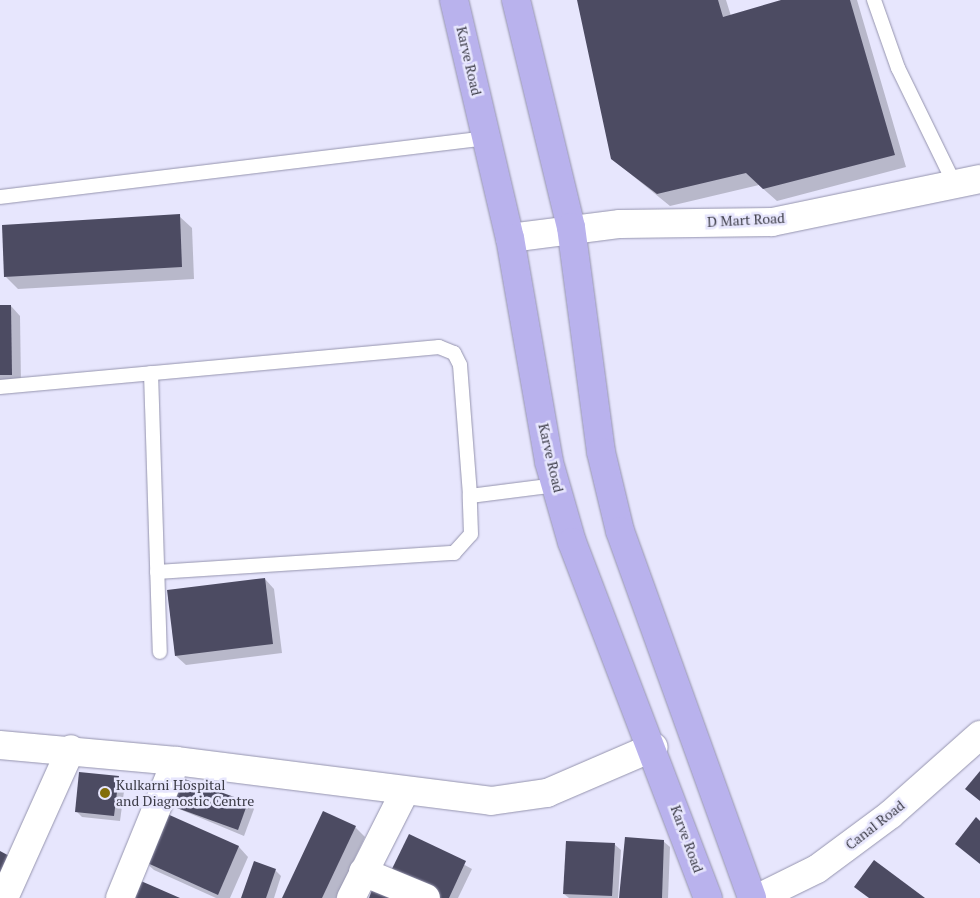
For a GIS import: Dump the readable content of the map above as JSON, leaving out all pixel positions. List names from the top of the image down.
{
  "streets": {
    "main road": ["Karve Road"],
    "street": ["D Mart Road", "Canal Road"]
  },
  "crossings": [
    ["Karve Road", "D Mart Road"]
  ],
  "places": ["Kulkarni Hospital and Diagnostic Centre"]
}
